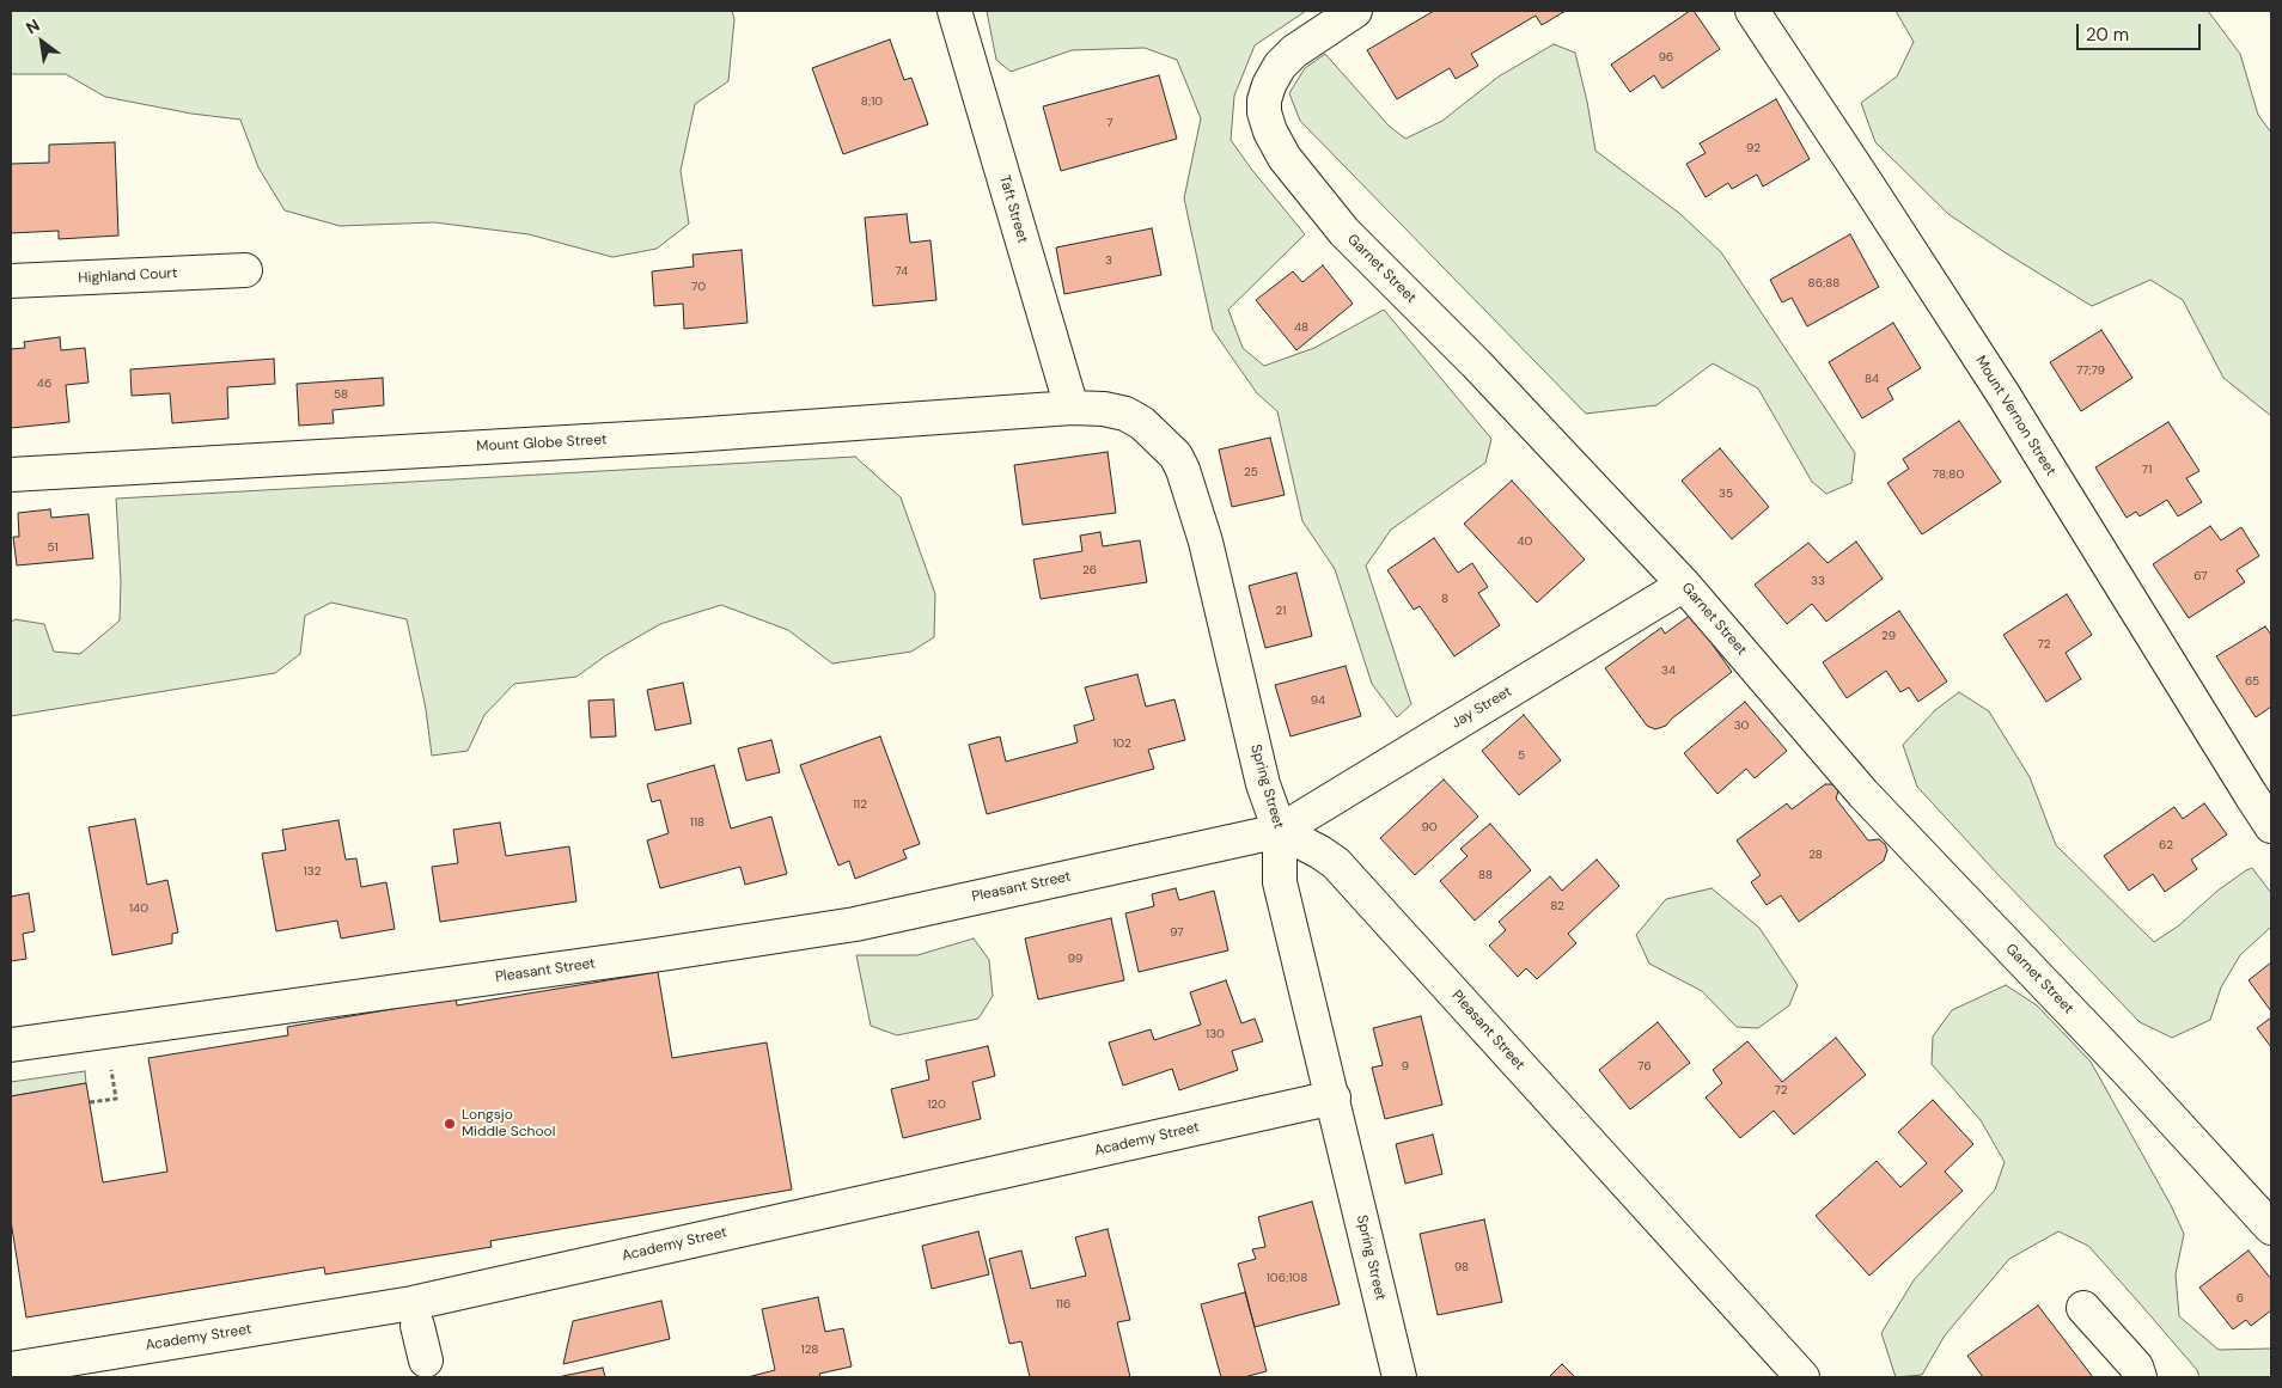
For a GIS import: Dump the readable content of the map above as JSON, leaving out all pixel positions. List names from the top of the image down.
{
  "streets": {
    "street": [
      "Taft Street",
      "Garnet Street",
      "Highland Court",
      "Mount Vernon Street",
      "Mount Globe Street",
      "Jay Street",
      "Spring Street",
      "Pleasant Street",
      "Academy Street"
    ]
  },
  "crossings": [
    ["Taft Street", "Mount Globe Street"],
    ["Taft Street", "Spring Street"],
    ["Garnet Street", "Jay Street"],
    ["Mount Globe Street", "Spring Street"],
    ["Jay Street", "Spring Street"],
    ["Jay Street", "Pleasant Street"],
    ["Spring Street", "Pleasant Street"],
    ["Spring Street", "Academy Street"]
  ],
  "places": ["Longsjo Middle School"],
  "house_numbers": [
    "96",
    "8;10",
    "7",
    "92",
    "3",
    "74",
    "86;88",
    "70",
    "48",
    "77;79",
    "84",
    "46",
    "58",
    "71",
    "25",
    "78;80",
    "35",
    "40",
    "51",
    "26",
    "67",
    "33",
    "8",
    "21",
    "29",
    "72",
    "34",
    "65",
    "94",
    "30",
    "102",
    "5",
    "112",
    "118",
    "90",
    "62",
    "28",
    "132",
    "88",
    "82",
    "140",
    "97",
    "99",
    "130",
    "9",
    "76",
    "72",
    "120",
    "98",
    "106;108",
    "6",
    "116",
    "128"
  ],
  "scale_bar": "20 m",
  "north": "top left"
}
